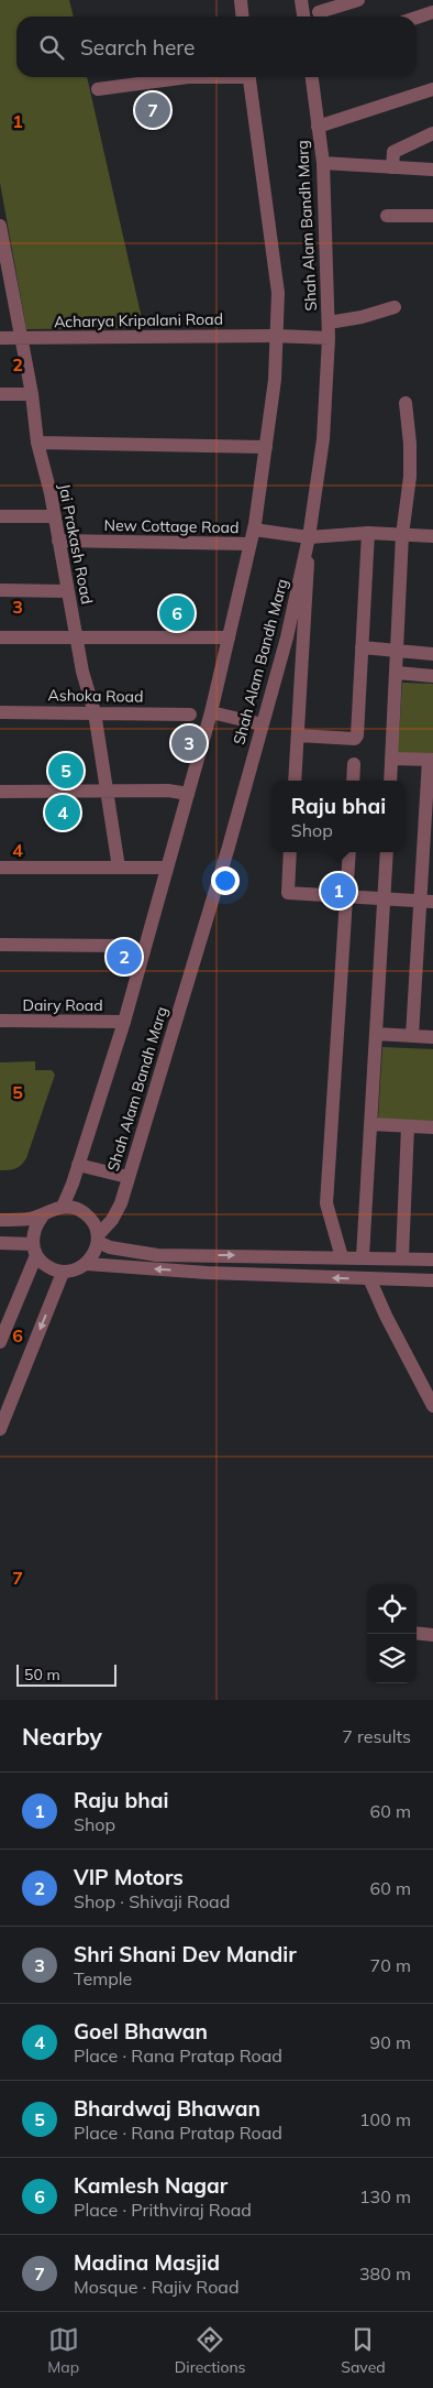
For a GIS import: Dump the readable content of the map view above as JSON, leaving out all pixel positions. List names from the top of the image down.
{
  "streets": {
    "street": [
      "Shah Alam Bandh Marg",
      "Acharya Kripalani Road",
      "New Cottage Road",
      "Jai Prakash Road",
      "Ashoka Road",
      "Dairy Road"
    ]
  },
  "crossings": [
    ["Shah Alam Bandh Marg", "Acharya Kripalani Road"],
    ["Acharya Kripalani Road", "Jai Prakash Road"],
    ["New Cottage Road", "Jai Prakash Road"],
    ["Jai Prakash Road", "Ashoka Road"]
  ],
  "scale_bar": "50 m",
  "page": {
    "search": "Search here",
    "pins": [
      "7",
      "6",
      "3",
      "5",
      "4",
      "1",
      "2"
    ],
    "popup": ["Raju bhai", "Shop"],
    "scale": "50 m",
    "heading": ["Nearby", "7 results"],
    "list": [
      {
        "mark": "1",
        "name": "Raju bhai",
        "note": "Shop",
        "value": "60 m"
      },
      {
        "mark": "2",
        "name": "VIP Motors",
        "note": "Shop · Shivaji Road",
        "value": "60 m"
      },
      {
        "mark": "3",
        "name": "Shri Shani Dev Mandir",
        "note": "Temple",
        "value": "70 m"
      },
      {
        "mark": "4",
        "name": "Goel Bhawan",
        "note": "Place · Rana Pratap Road",
        "value": "90 m"
      },
      {
        "mark": "5",
        "name": "Bhardwaj Bhawan",
        "note": "Place · Rana Pratap Road",
        "value": "100 m"
      },
      {
        "mark": "6",
        "name": "Kamlesh Nagar",
        "note": "Place · Prithviraj Road",
        "value": "130 m"
      },
      {
        "mark": "7",
        "name": "Madina Masjid",
        "note": "Mosque · Rajiv Road",
        "value": "380 m"
      }
    ],
    "nav": ["Map", "Directions", "Saved"]
  },
  "grid": {
    "rows": [
      "1",
      "2",
      "3",
      "4",
      "5",
      "6",
      "7"
    ]
  }
}
